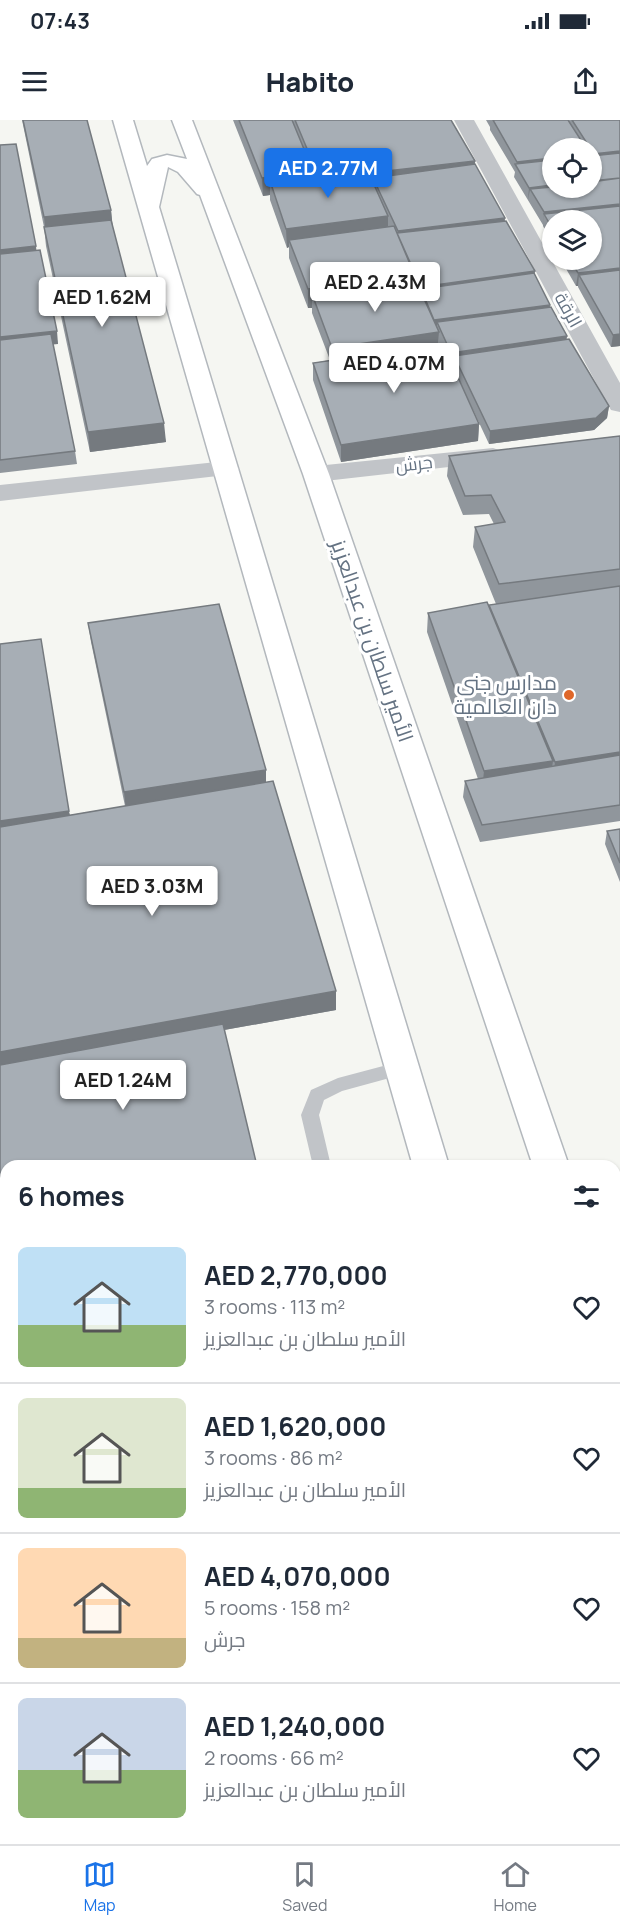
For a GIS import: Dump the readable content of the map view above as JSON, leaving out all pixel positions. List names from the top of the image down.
{
  "streets": {
    "street": ["الرقة", "جرش", "الأمير سلطان بن عبدالعزيز"]
  },
  "crossings": [
    ["جرش", "الأمير سلطان بن عبدالعزيز"]
  ],
  "places": ["مدارس جنى دان العالمية"],
  "page": {
    "status": "07:43",
    "header": "Habito",
    "price": [
      "AED 2.77M",
      "AED 2.43M",
      "AED 1.62M",
      "AED 4.07M",
      "AED 3.03M",
      "AED 1.24M"
    ],
    "heading": "6 homes",
    "list": [
      {
        "name": "AED 2,770,000",
        "note": "3 rooms · 113 m² · الأمير سلطان بن عبدالعزيز"
      },
      {
        "name": "AED 1,620,000",
        "note": "3 rooms · 86 m² · الأمير سلطان بن عبدالعزيز"
      },
      {
        "name": "AED 4,070,000",
        "note": "5 rooms · 158 m² · جرش"
      },
      {
        "name": "AED 1,240,000",
        "note": "2 rooms · 66 m² · الأمير سلطان بن عبدالعزيز"
      }
    ],
    "tabs": ["Map", "Saved", "Home"]
  }
}
